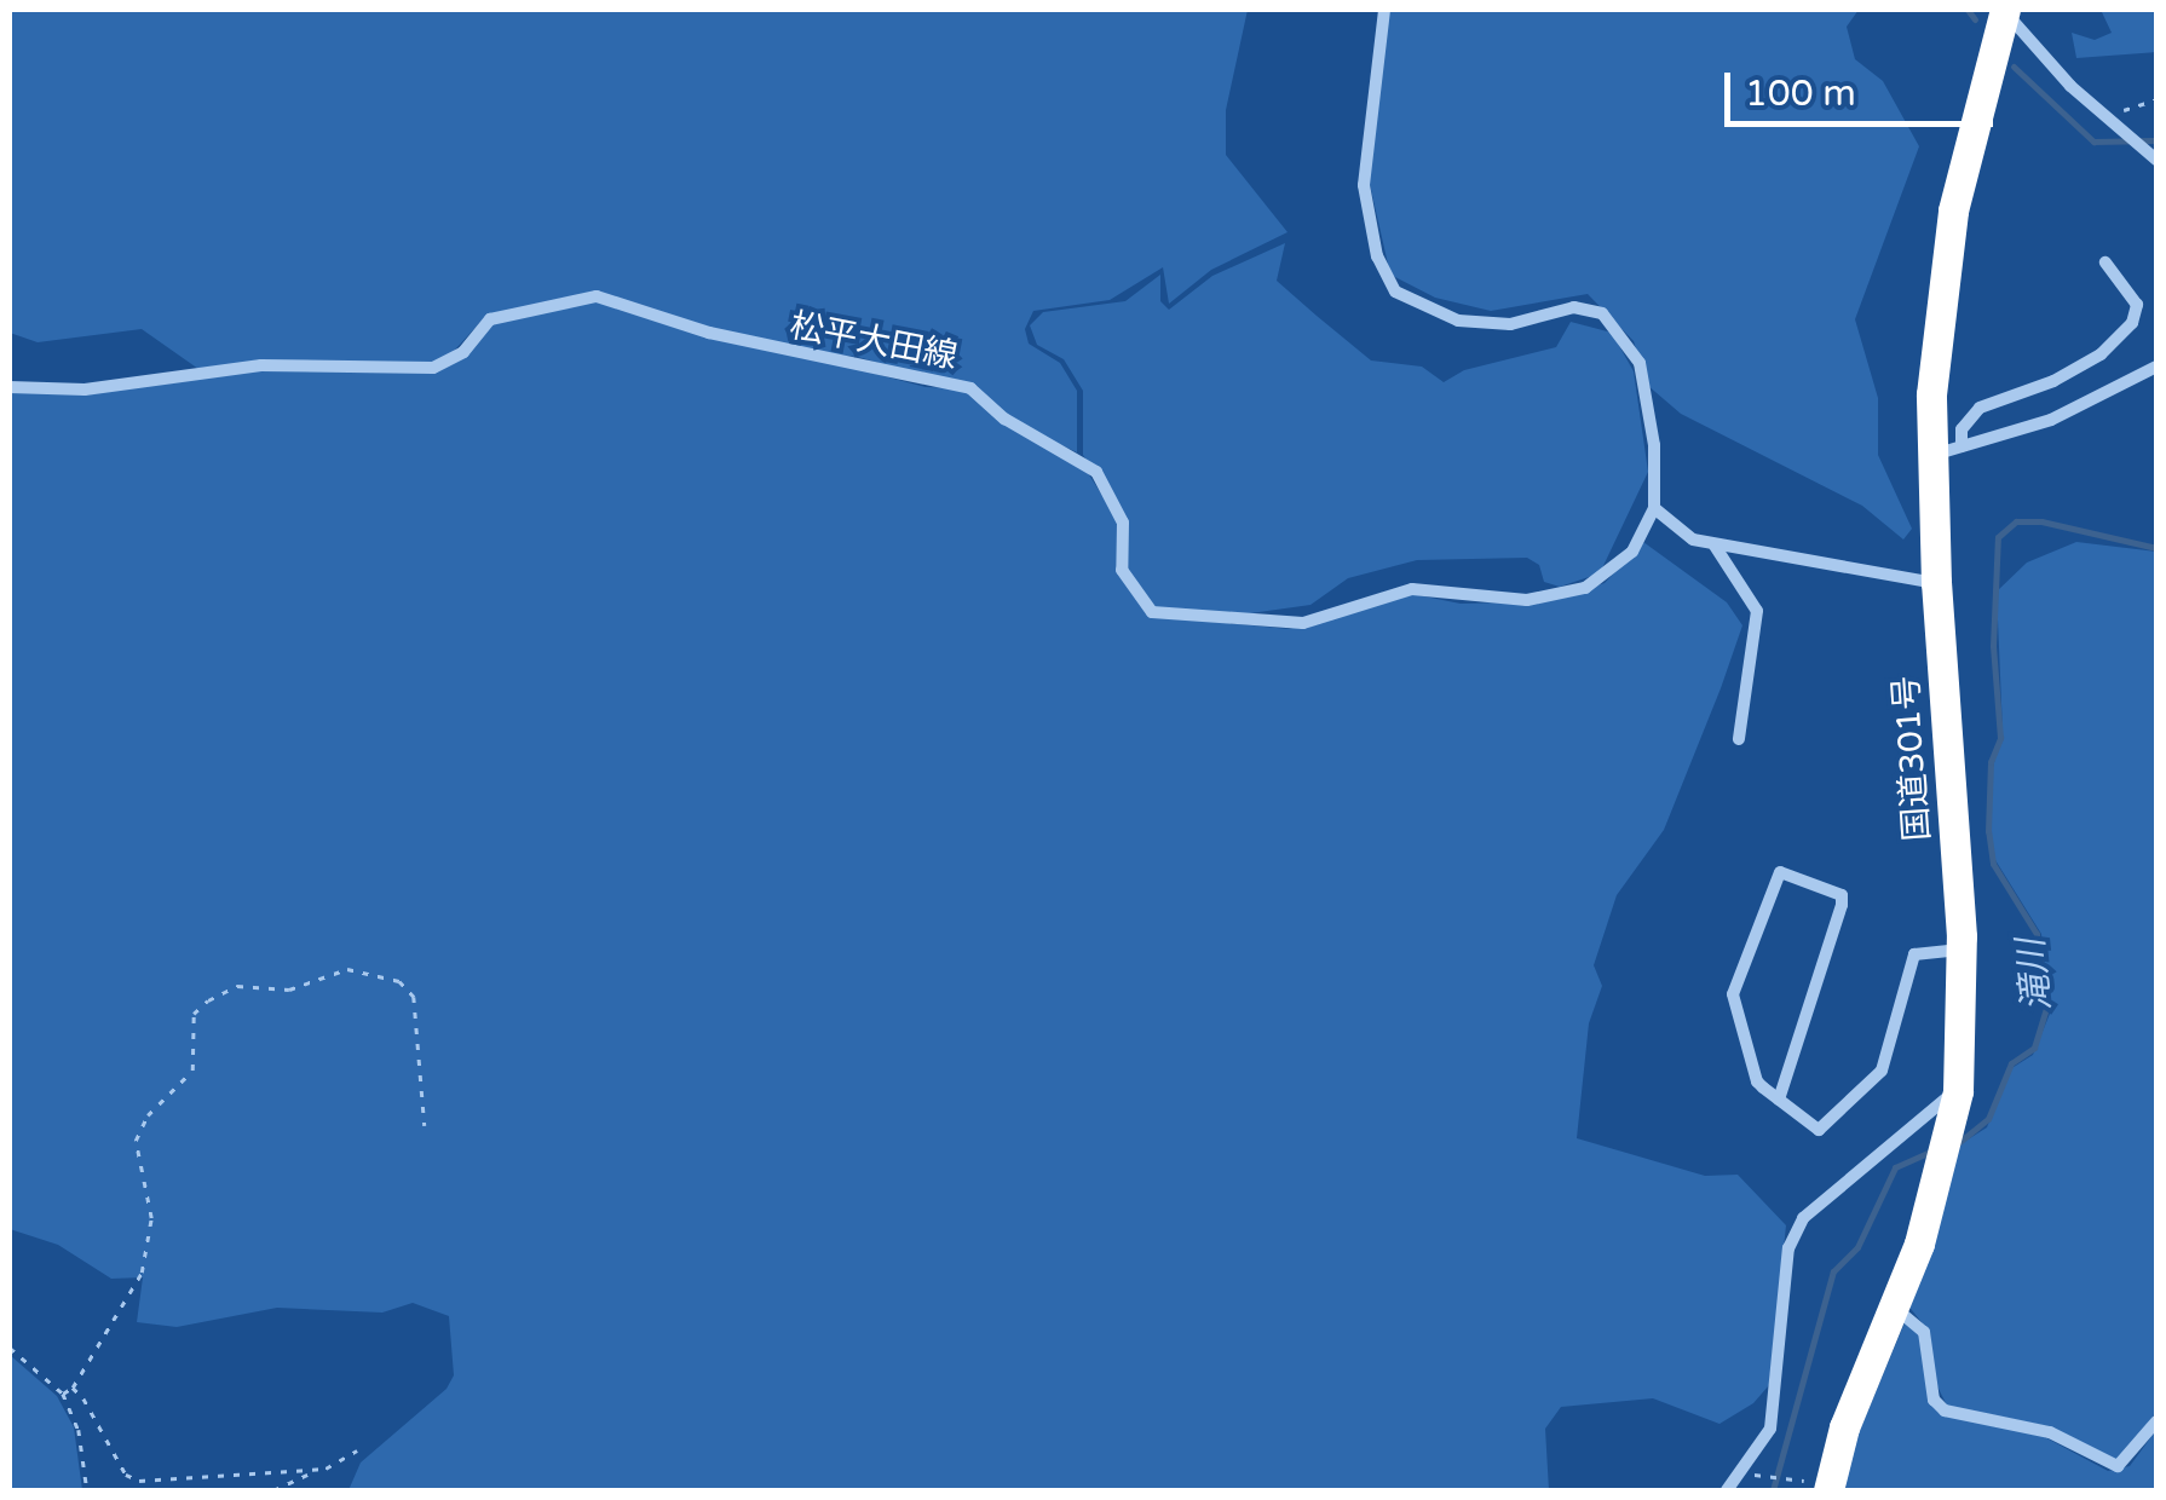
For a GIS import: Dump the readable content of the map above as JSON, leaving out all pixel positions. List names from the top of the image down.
{
  "streets": {
    "highway": ["国道301号"],
    "street": ["松平大田線"]
  },
  "water": ["滝川"],
  "scale_bar": "100 m"
}
